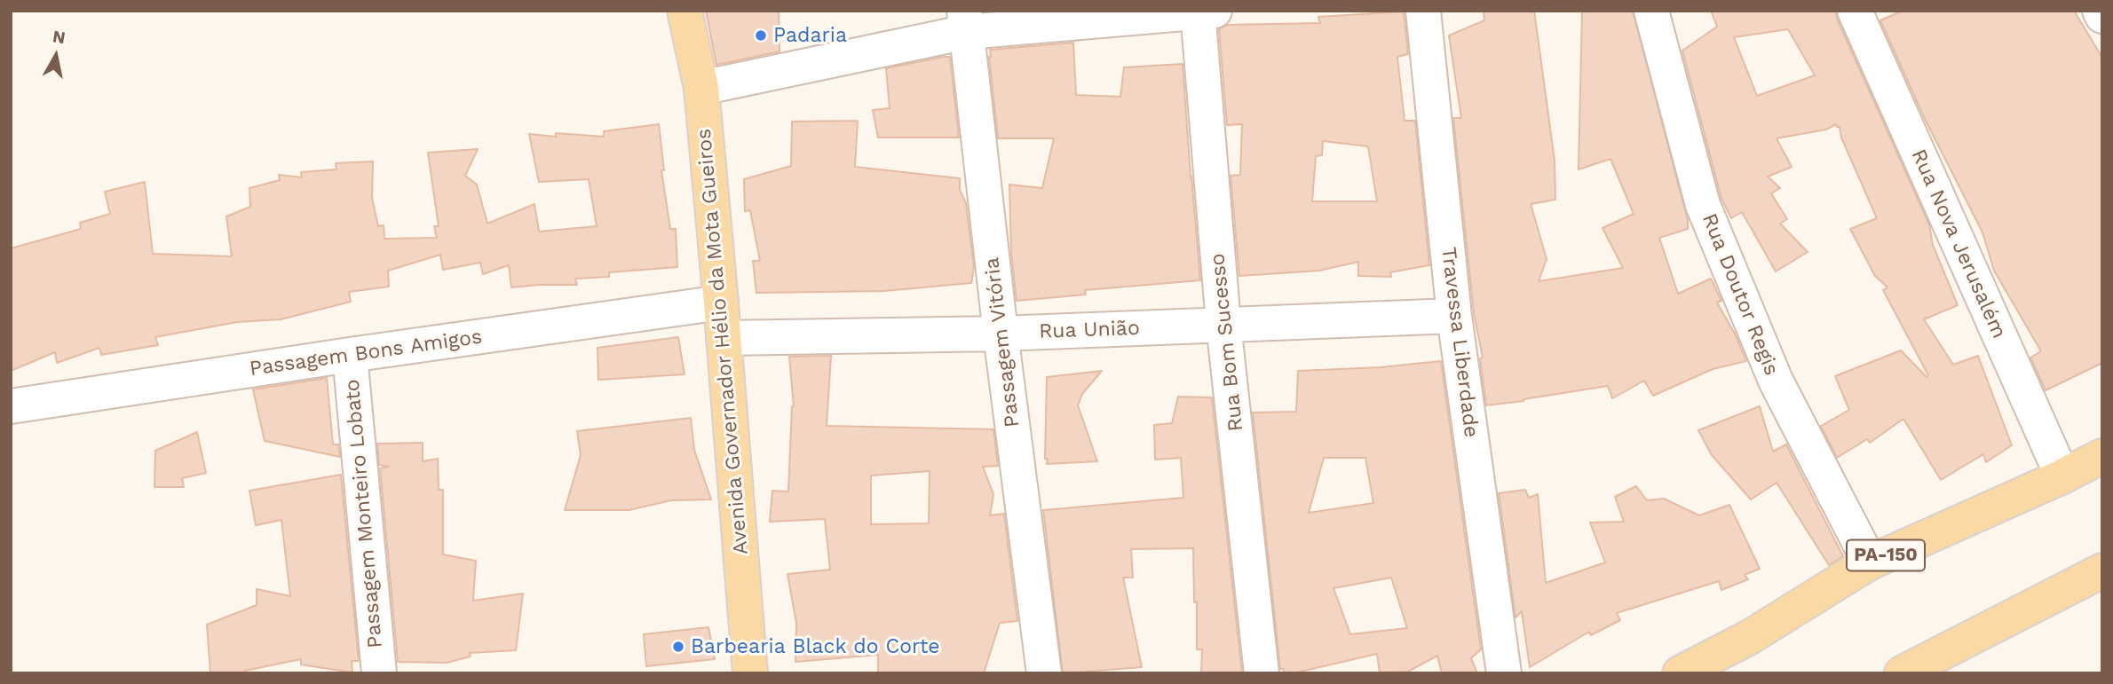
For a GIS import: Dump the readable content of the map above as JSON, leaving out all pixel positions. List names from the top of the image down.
{
  "streets": {
    "main road": ["Avenida Governador Hélio da Mota Gueiros", "PA-150"],
    "street": [
      "Rua Nova Jerusalém",
      "Rua Doutor Regis",
      "Rua União",
      "Passagem Vitória",
      "Rua Bom Sucesso",
      "Travessa Liberdade",
      "Passagem Bons Amigos",
      "Passagem Monteiro Lobato"
    ]
  },
  "crossings": [
    ["Rua Nova Jerusalém", "PA-150"],
    ["Rua Doutor Regis", "PA-150"],
    ["Rua União", "Avenida Governador Hélio da Mota Gueiros"],
    ["Rua União", "Passagem Vitória"],
    ["Rua União", "Rua Bom Sucesso"],
    ["Rua União", "Travessa Liberdade"],
    ["Avenida Governador Hélio da Mota Gueiros", "Passagem Bons Amigos"],
    ["Passagem Bons Amigos", "Passagem Monteiro Lobato"]
  ],
  "places": ["Padaria", "Barbearia Black do Corte"],
  "north": "top"
}
